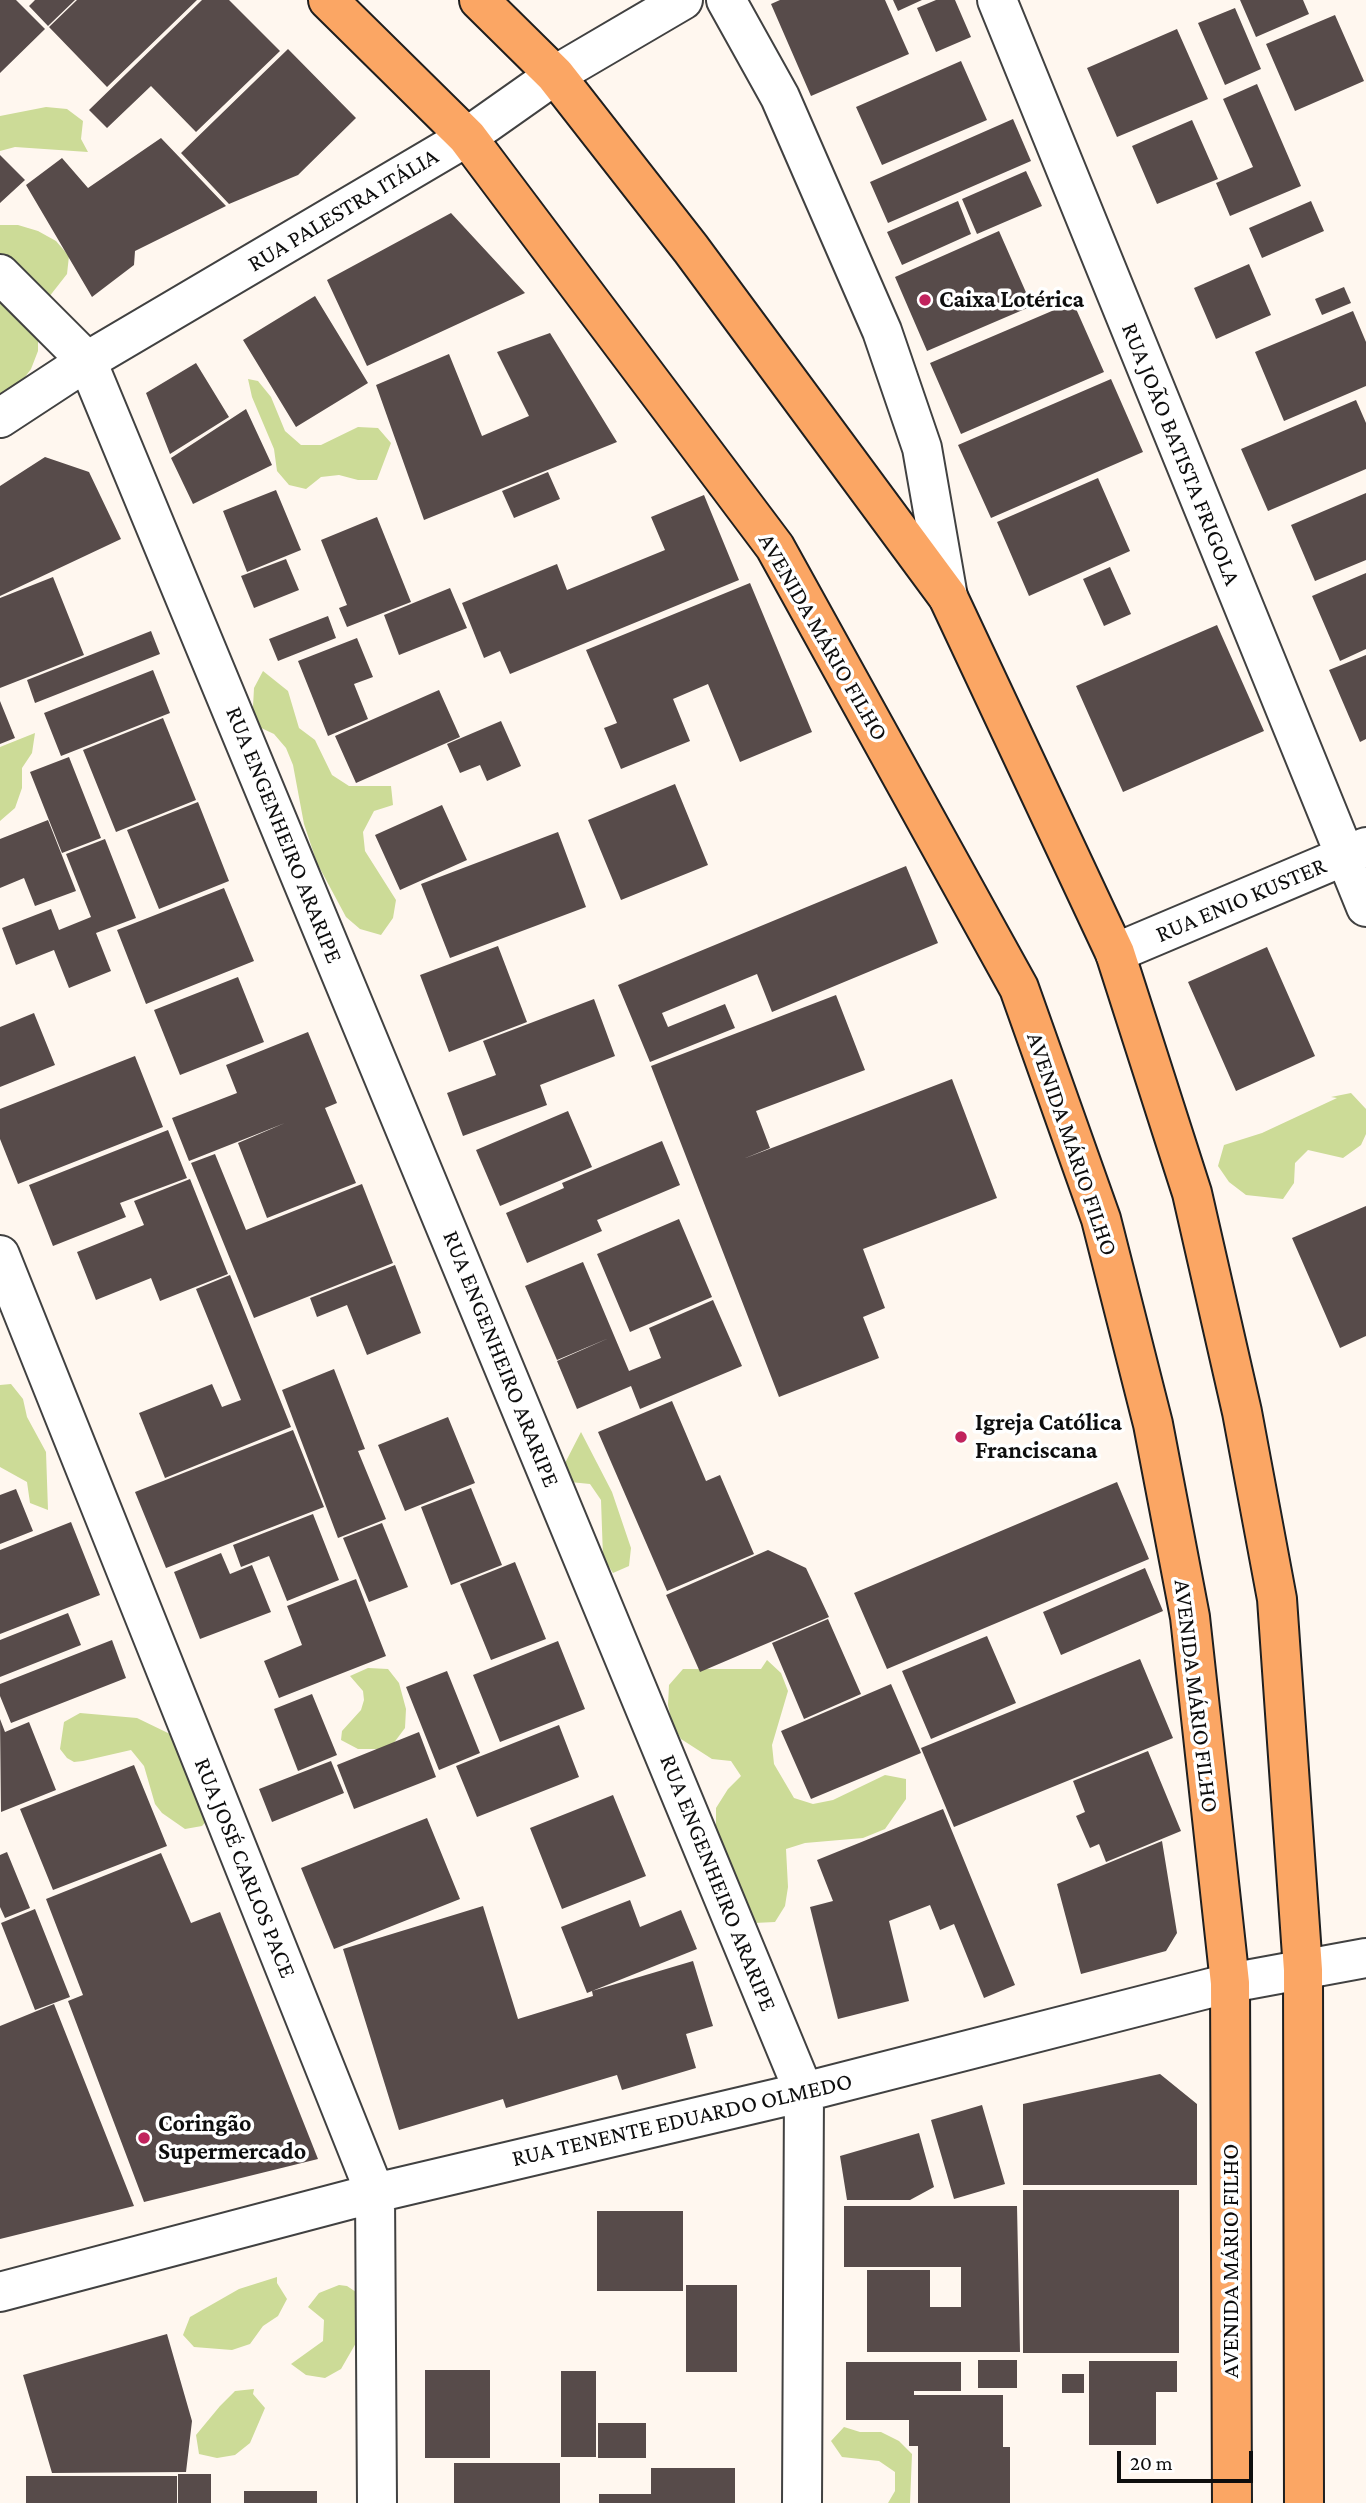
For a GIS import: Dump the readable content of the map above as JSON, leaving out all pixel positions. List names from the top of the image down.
{
  "streets": {
    "main road": ["AVENIDA MÁRIO FILHO"],
    "street": [
      "RUA PALESTRA ITÁLIA",
      "RUA JOÃO BATISTA FRIGOLA",
      "RUA ENGENHEIRO ARARIPE",
      "RUA ENIO KUSTER",
      "RUA JOSÉ CARLOS PACE",
      "RUA TENENTE EDUARDO OLMEDO"
    ]
  },
  "crossings": [
    ["RUA PALESTRA ITÁLIA", "AVENIDA MÁRIO FILHO"],
    ["RUA PALESTRA ITÁLIA", "RUA ENGENHEIRO ARARIPE"],
    ["RUA JOÃO BATISTA FRIGOLA", "RUA ENIO KUSTER"],
    ["AVENIDA MÁRIO FILHO", "RUA TENENTE EDUARDO OLMEDO"],
    ["RUA ENGENHEIRO ARARIPE", "RUA TENENTE EDUARDO OLMEDO"],
    ["RUA JOSÉ CARLOS PACE", "RUA TENENTE EDUARDO OLMEDO"]
  ],
  "places": ["Caixa Lotérica", "Igreja Católica Franciscana", "Coringão Supermercado"],
  "scale_bar": "20 m"
}
